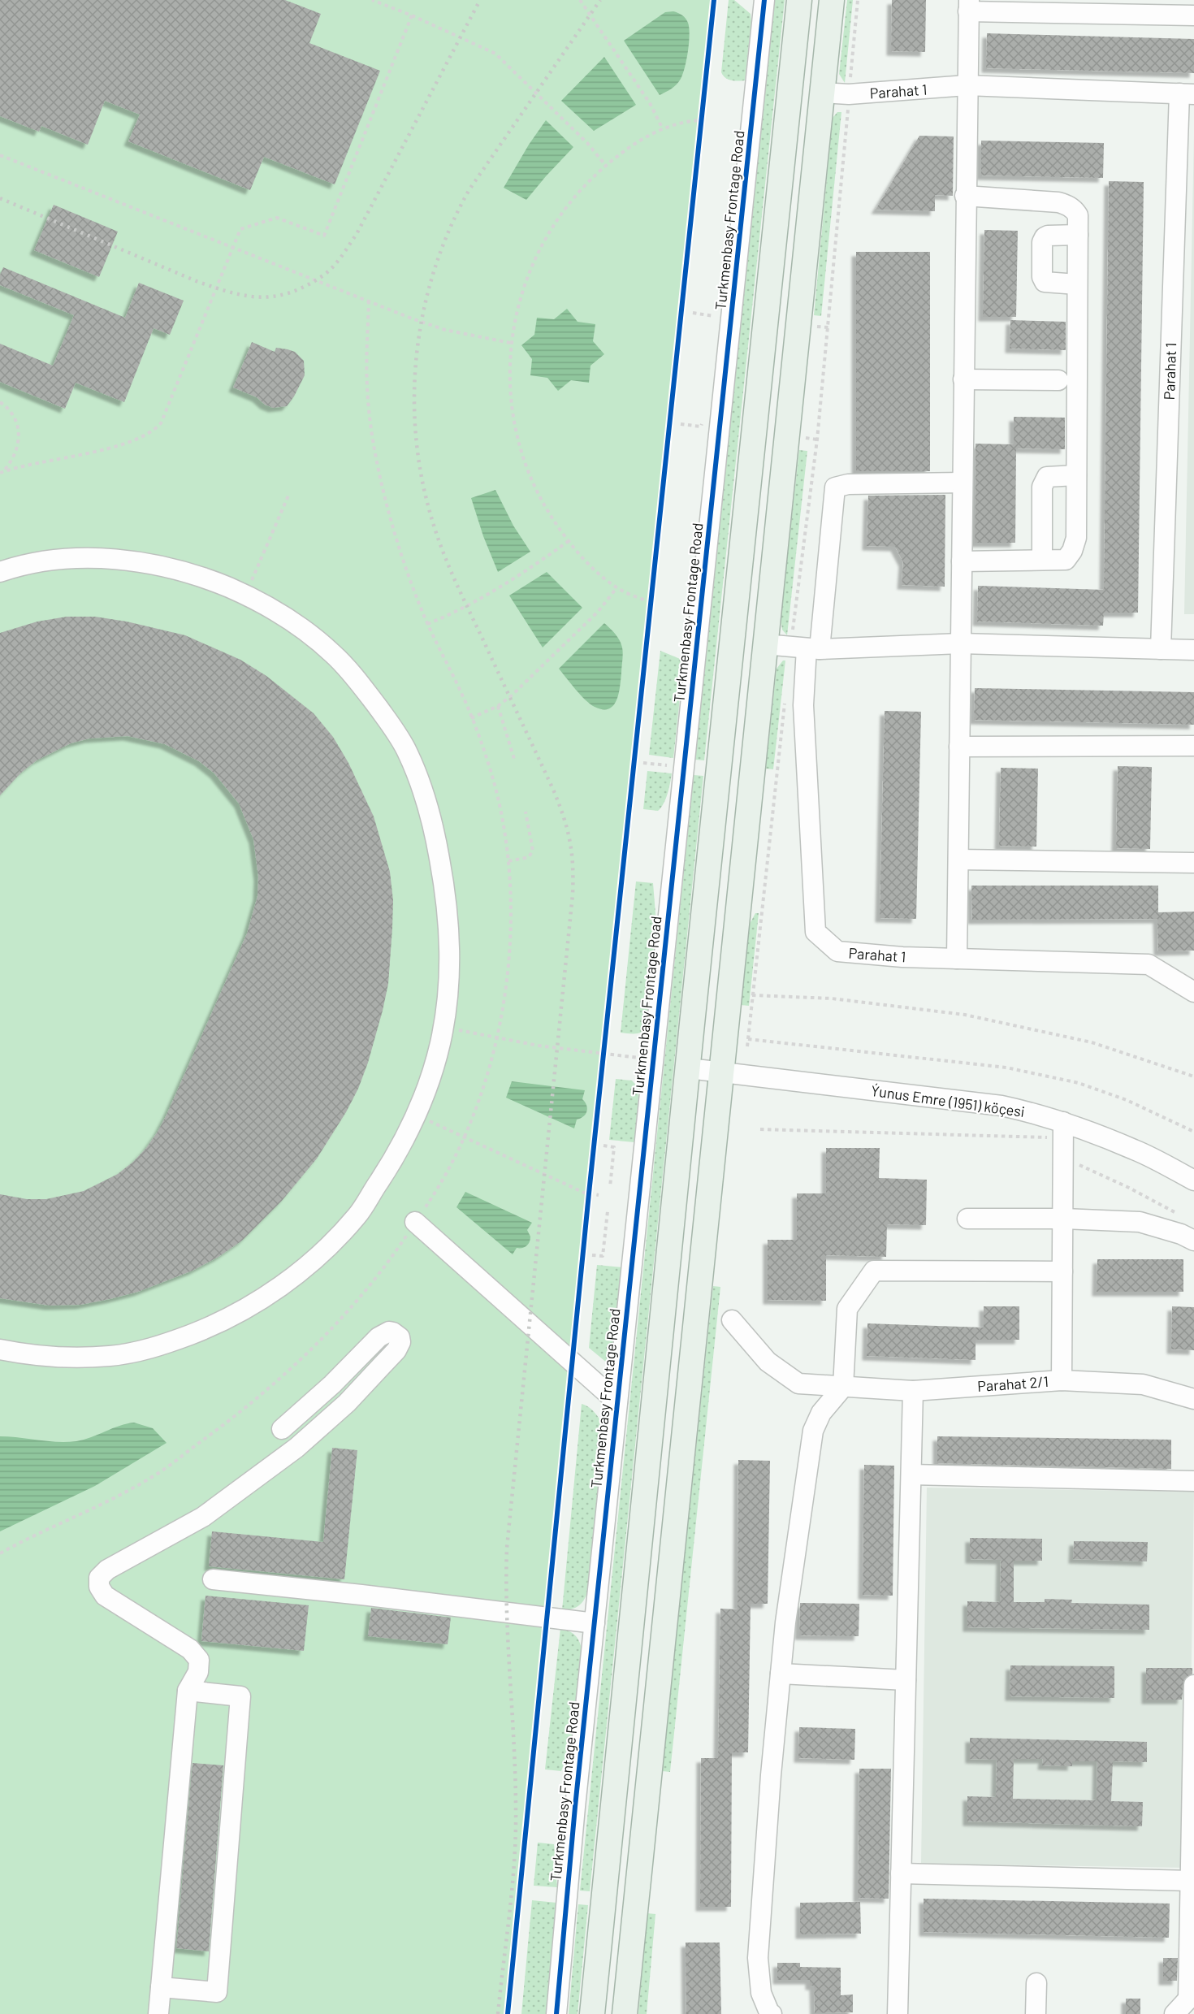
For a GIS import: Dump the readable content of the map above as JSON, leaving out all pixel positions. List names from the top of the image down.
{
  "streets": {
    "street": [
      "Parahat 1",
      "Turkmenbasy Frontage Road",
      "Ýunus Emre (1951) köçesi",
      "Parahat 2/1"
    ]
  },
  "crossings": [
    ["Ýunus Emre (1951) köçesi", "Parahat 2/1"]
  ]
}
